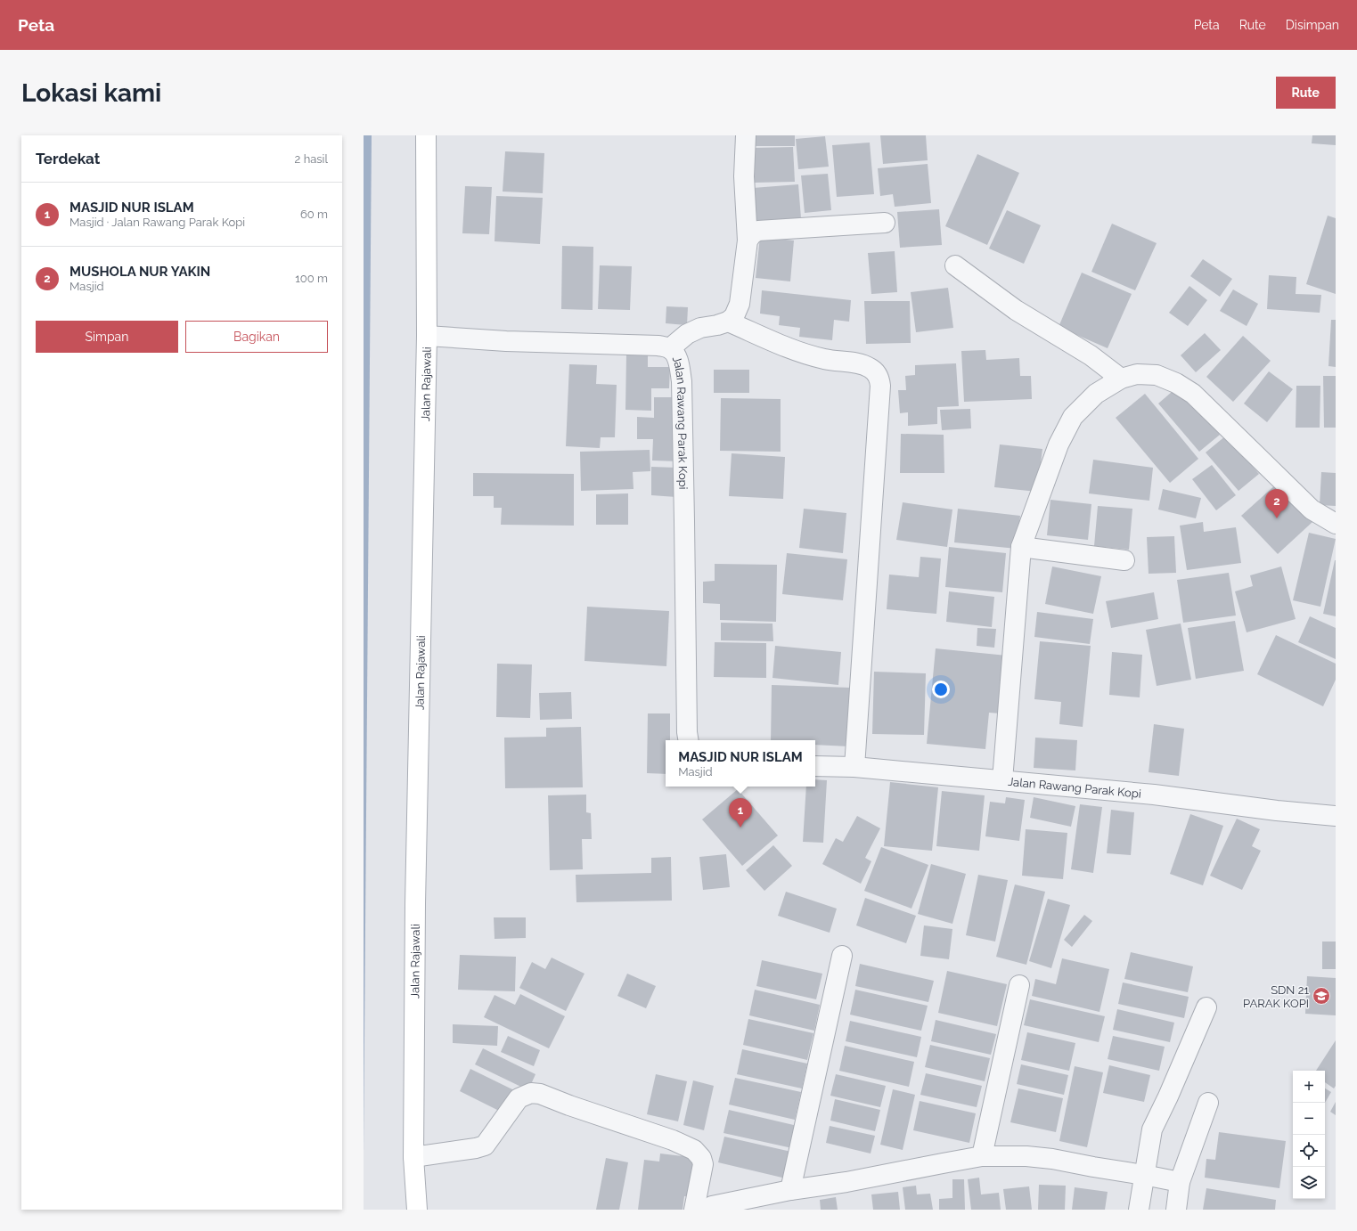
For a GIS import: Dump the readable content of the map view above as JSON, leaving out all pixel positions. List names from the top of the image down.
{
  "streets": {
    "street": ["Jalan Rajawali", "Jalan Rawang Parak Kopi"]
  },
  "crossings": [
    ["Jalan Rajawali", "Jalan Rawang Parak Kopi"]
  ],
  "places": {
    "school or university": ["SDN 21 PARAK KOPI"]
  },
  "page": {
    "header": "Peta",
    "nav": ["Peta", "Rute", "Disimpan"],
    "buttons": [
      "Rute",
      ["Simpan", "Bagikan"]
    ],
    "title": "Lokasi kami",
    "heading": ["Terdekat", "2 hasil"],
    "list": [
      {
        "mark": "1",
        "name": "MASJID NUR ISLAM",
        "note": "Masjid · Jalan Rawang Parak Kopi",
        "value": "60 m"
      },
      {
        "mark": "2",
        "name": "MUSHOLA NUR YAKIN",
        "note": "Masjid",
        "value": "100 m"
      }
    ],
    "pins": ["2", "1"],
    "popup": ["MASJID NUR ISLAM", "Masjid"],
    "map_buttons": ["+", "−"]
  }
}
